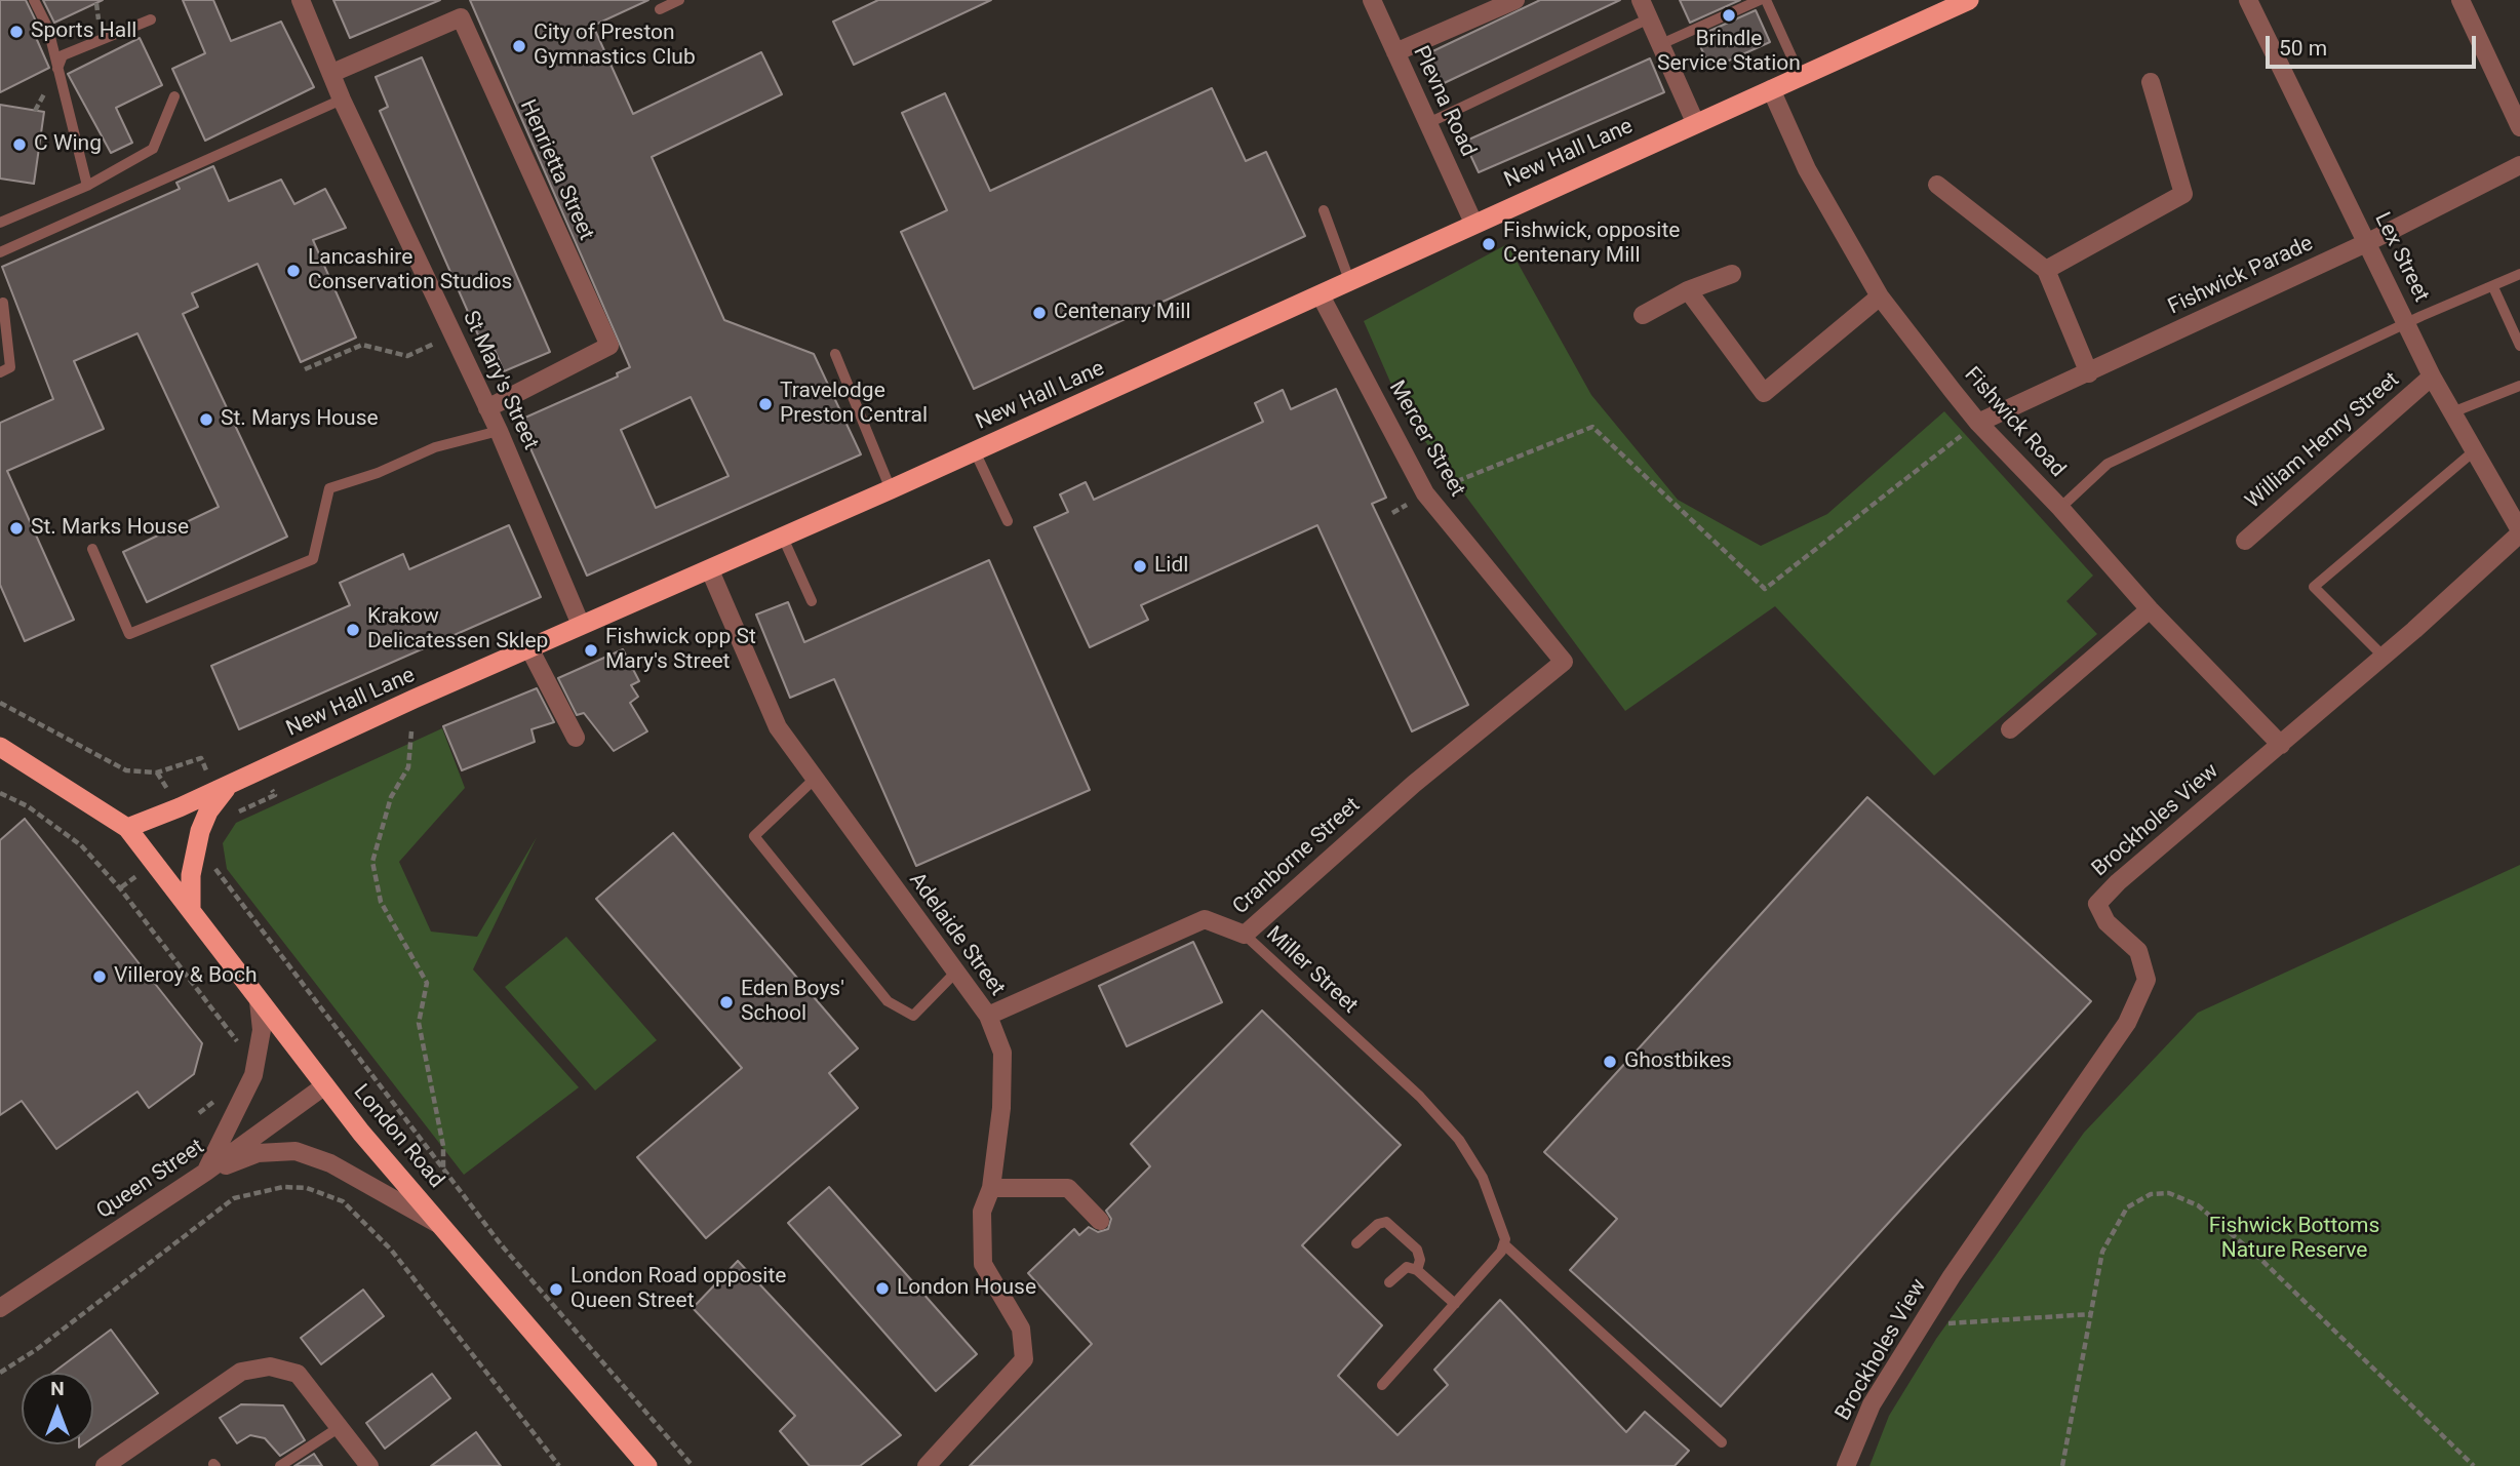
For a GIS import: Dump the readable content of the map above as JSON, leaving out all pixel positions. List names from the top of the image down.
{
  "streets": {
    "highway": ["New Hall Lane", "London Road"],
    "street": [
      "Plevna Road",
      "Henrietta Street",
      "Lex Street",
      "Fishwick Parade",
      "St Mary's Street",
      "Fishwick Road",
      "Mercer Street",
      "William Henry Street",
      "Brockholes View",
      "Cranborne Street",
      "Adelaide Street",
      "Queen Street"
    ],
    "lane": ["Miller Street"]
  },
  "crossings": [
    ["Plevna Road", "New Hall Lane"],
    ["New Hall Lane", "St Mary's Street"],
    ["New Hall Lane", "Fishwick Road"],
    ["New Hall Lane", "Mercer Street"],
    ["New Hall Lane", "Adelaide Street"],
    ["New Hall Lane", "London Road"],
    ["Henrietta Street", "St Mary's Street"],
    ["Lex Street", "Fishwick Parade"],
    ["Lex Street", "William Henry Street"],
    ["Lex Street", "Brockholes View"],
    ["Fishwick Parade", "Fishwick Road"],
    ["Fishwick Road", "Brockholes View"],
    ["Mercer Street", "Cranborne Street"],
    ["Cranborne Street", "Adelaide Street"],
    ["Cranborne Street", "Miller Street"],
    ["London Road", "Queen Street"]
  ],
  "parks": ["Fishwick Bottoms Nature Reserve"],
  "places": [
    "Brindle Service Station",
    "Sports Hall",
    "City of Preston Gymnastics Club",
    "C Wing",
    "Fishwick, opposite Centenary Mill",
    "Lancashire Conservation Studios",
    "Centenary Mill",
    "Travelodge Preston Central",
    "St. Marys House",
    "St. Marks House",
    "Lidl",
    "Krakow Delicatessen Sklep",
    "Fishwick opp St Mary's Street",
    "Villeroy & Boch",
    "Eden Boys' School",
    "Ghostbikes",
    "London House",
    "London Road opposite Queen Street"
  ],
  "scale_bar": "50 m",
  "north": "top"
}
